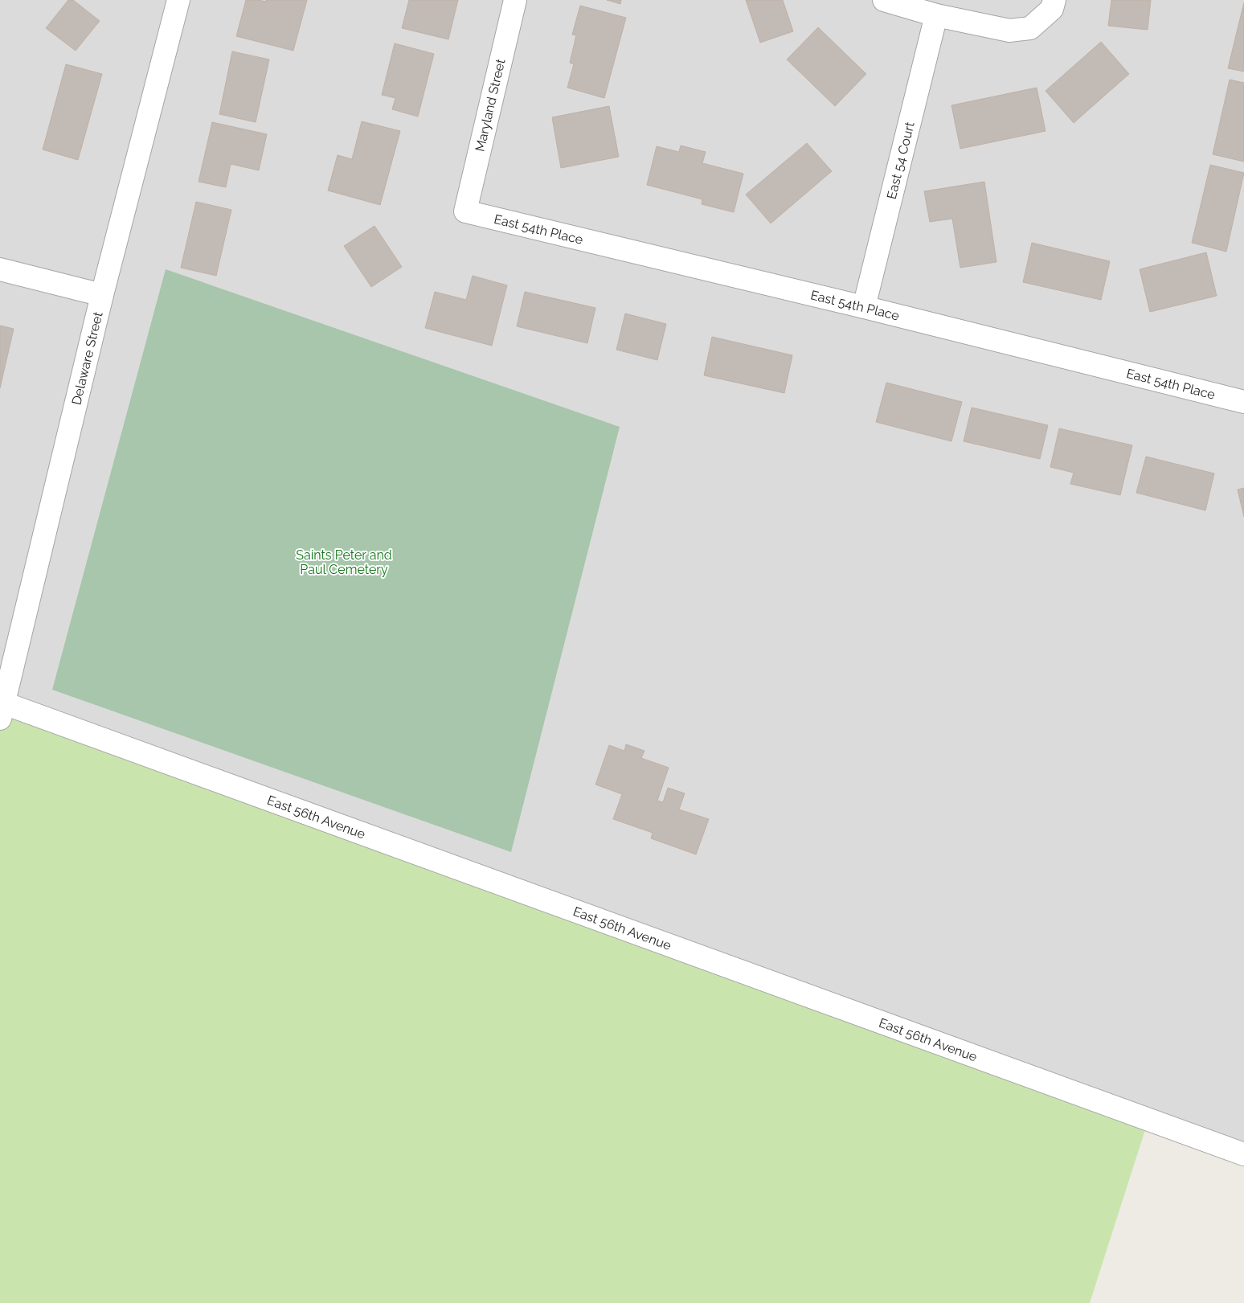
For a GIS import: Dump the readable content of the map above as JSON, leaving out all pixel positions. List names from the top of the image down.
{
  "streets": {
    "street": [
      "Maryland Street",
      "East 54 Court",
      "East 54th Place",
      "Delaware Street",
      "East 56th Avenue"
    ]
  },
  "crossings": [
    ["Maryland Street", "East 54th Place"],
    ["East 54 Court", "East 54th Place"],
    ["Delaware Street", "East 56th Avenue"]
  ],
  "parks": ["Saints Peter and Paul Cemetery"]
}
